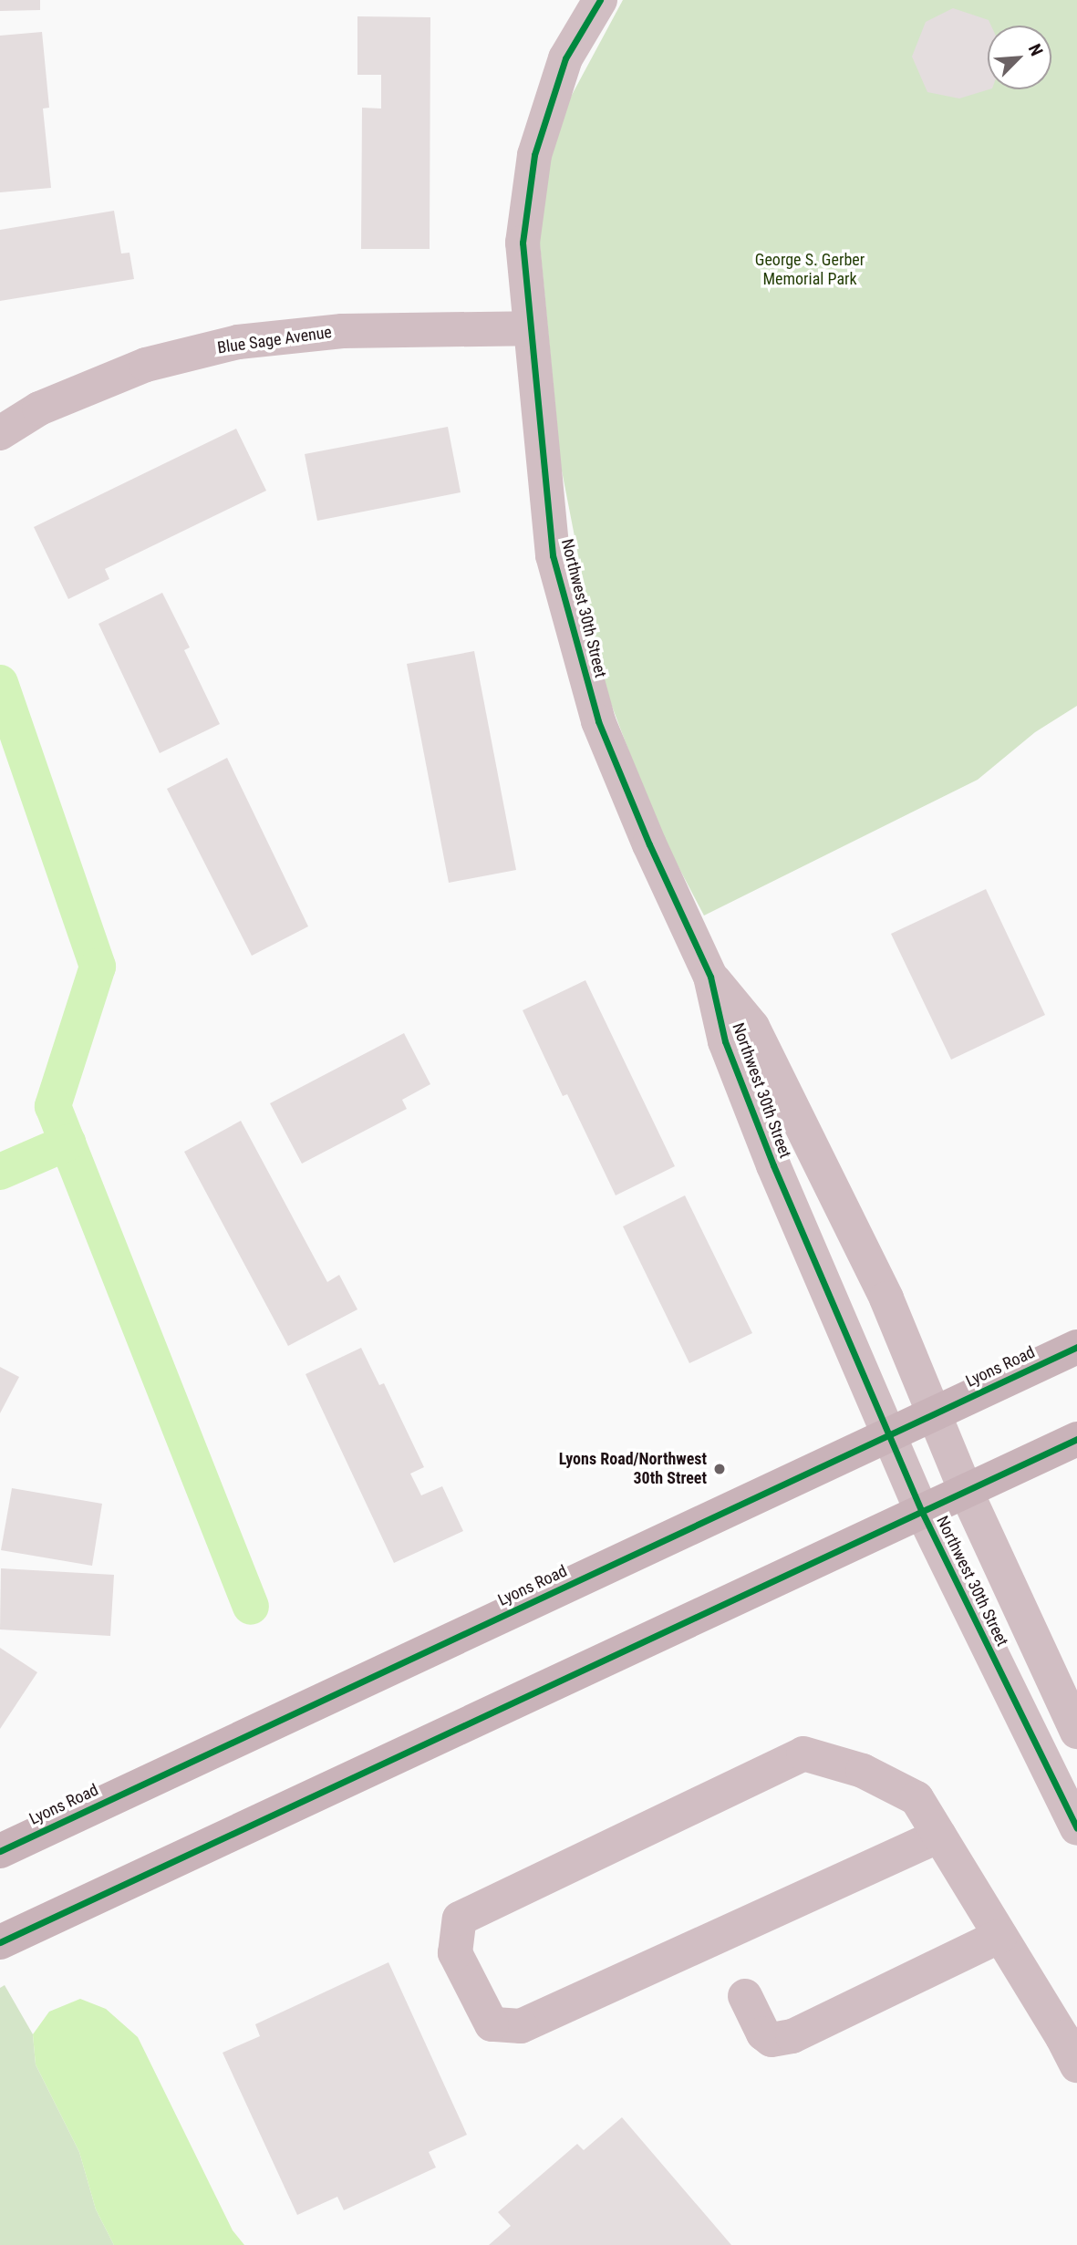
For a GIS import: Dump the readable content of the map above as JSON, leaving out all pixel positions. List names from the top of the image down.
{
  "streets": {
    "main road": ["Lyons Road"],
    "street": ["Blue Sage Avenue", "Northwest 30th Street"]
  },
  "crossings": [
    ["Blue Sage Avenue", "Northwest 30th Street"],
    ["Northwest 30th Street", "Lyons Road"]
  ],
  "parks": ["George S. Gerber Memorial Park"],
  "places": ["Lyons Road/Northwest 30th Street"],
  "north": "top right"
}
